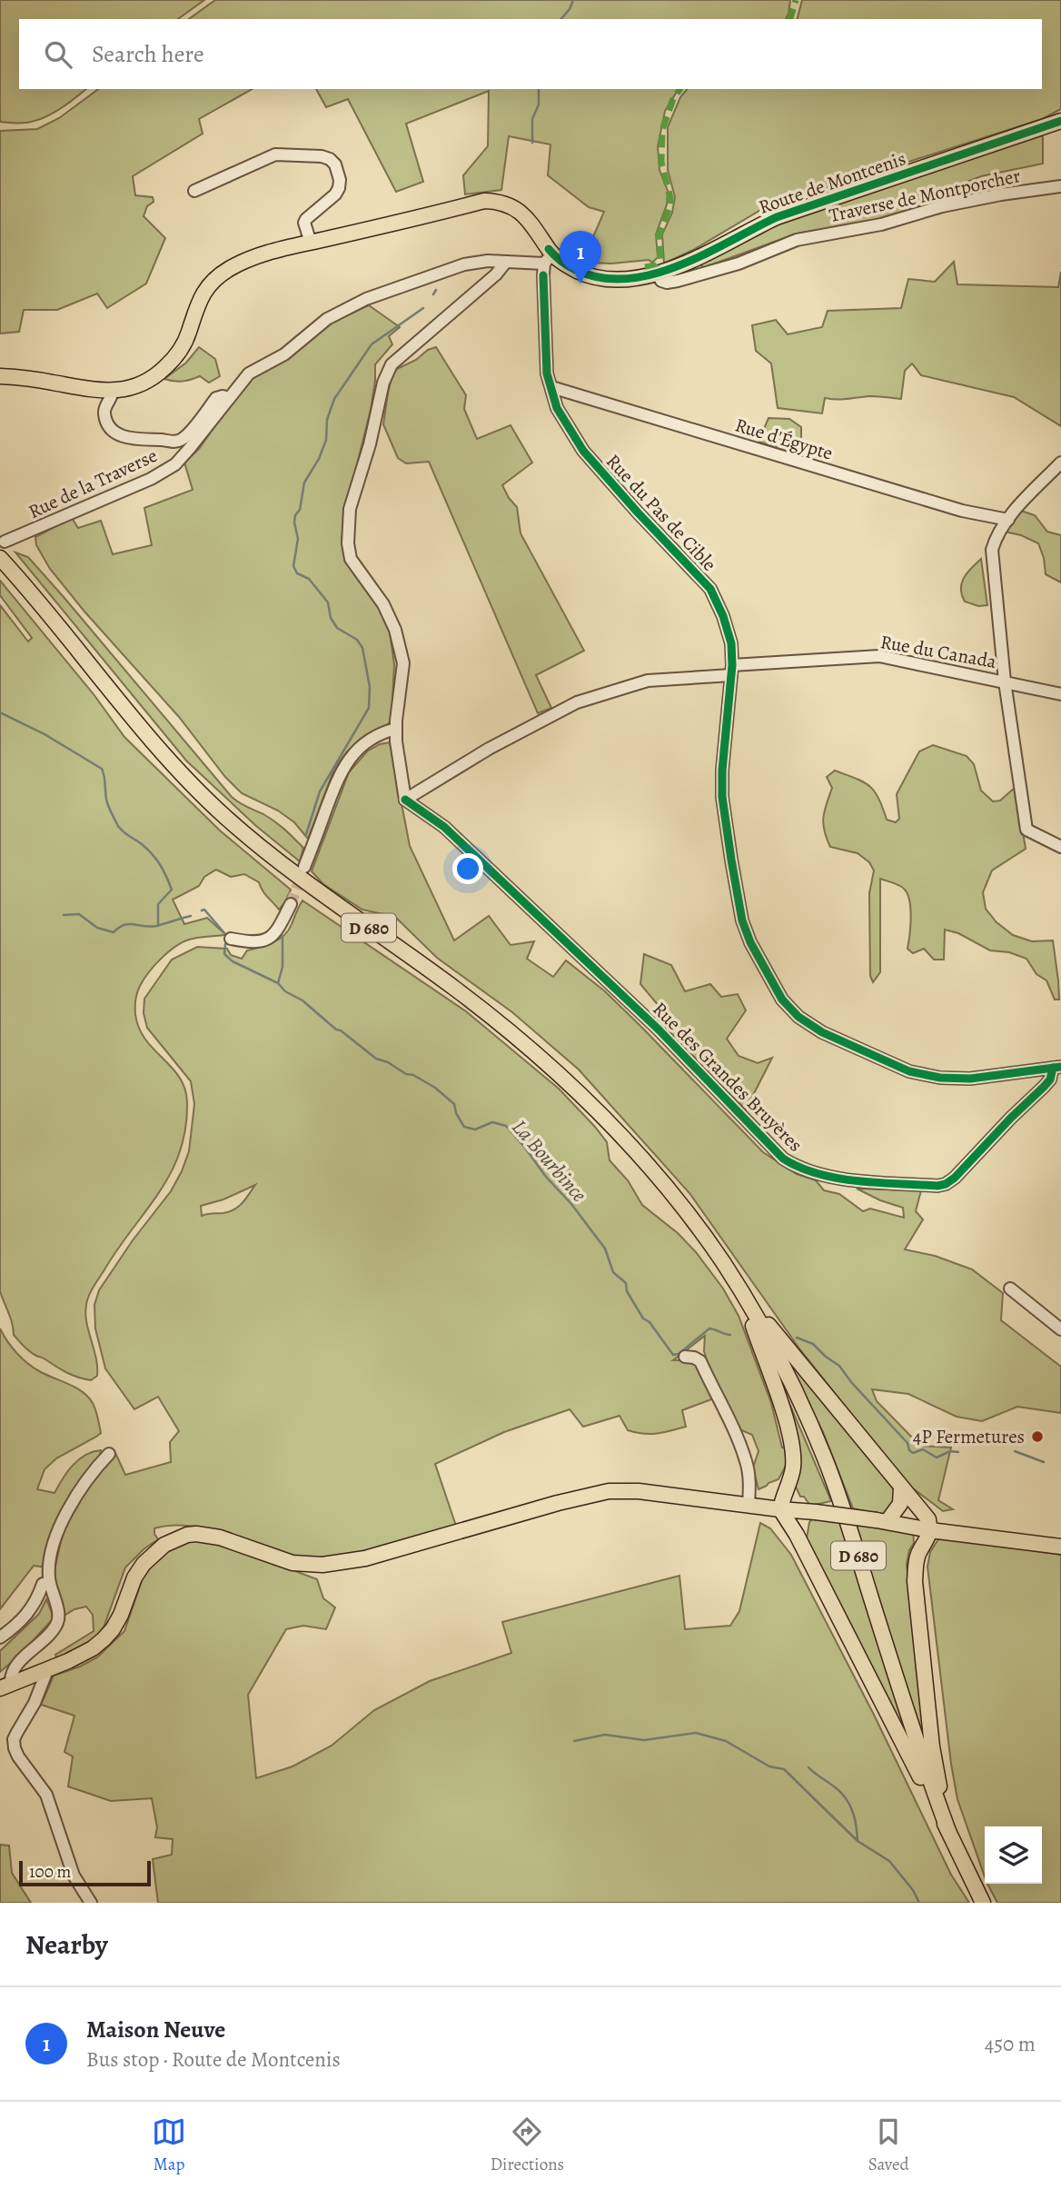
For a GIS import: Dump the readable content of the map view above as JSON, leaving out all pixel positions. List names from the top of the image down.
{
  "streets": {
    "main road": ["Route de Montcenis", "D 680"],
    "street": [
      "Traverse de Montporcher",
      "Rue d'Égypte",
      "Rue de la Traverse",
      "Rue du Pas de Cible",
      "Rue du Canada",
      "Rue des Grandes Bruyères"
    ]
  },
  "crossings": [
    ["Route de Montcenis", "Traverse de Montporcher"],
    ["Route de Montcenis", "Rue de la Traverse"],
    ["Route de Montcenis", "Rue du Pas de Cible"],
    ["Rue d'Égypte", "Rue du Pas de Cible"],
    ["Rue de la Traverse", "Rue du Pas de Cible"],
    ["Rue du Pas de Cible", "Rue du Canada"],
    ["Rue du Pas de Cible", "Rue des Grandes Bruyères"],
    ["Rue du Canada", "Rue des Grandes Bruyères"]
  ],
  "water": ["La Bourbince"],
  "places": ["4P Fermetures"],
  "scale_bar": "100 m",
  "page": {
    "search": "Search here",
    "pins": "1",
    "scale": "100 m",
    "heading": "Nearby",
    "list": [
      {
        "mark": "1",
        "name": "Maison Neuve",
        "note": "Bus stop · Route de Montcenis",
        "value": "450 m"
      }
    ],
    "nav": ["Map", "Directions", "Saved"]
  }
}
